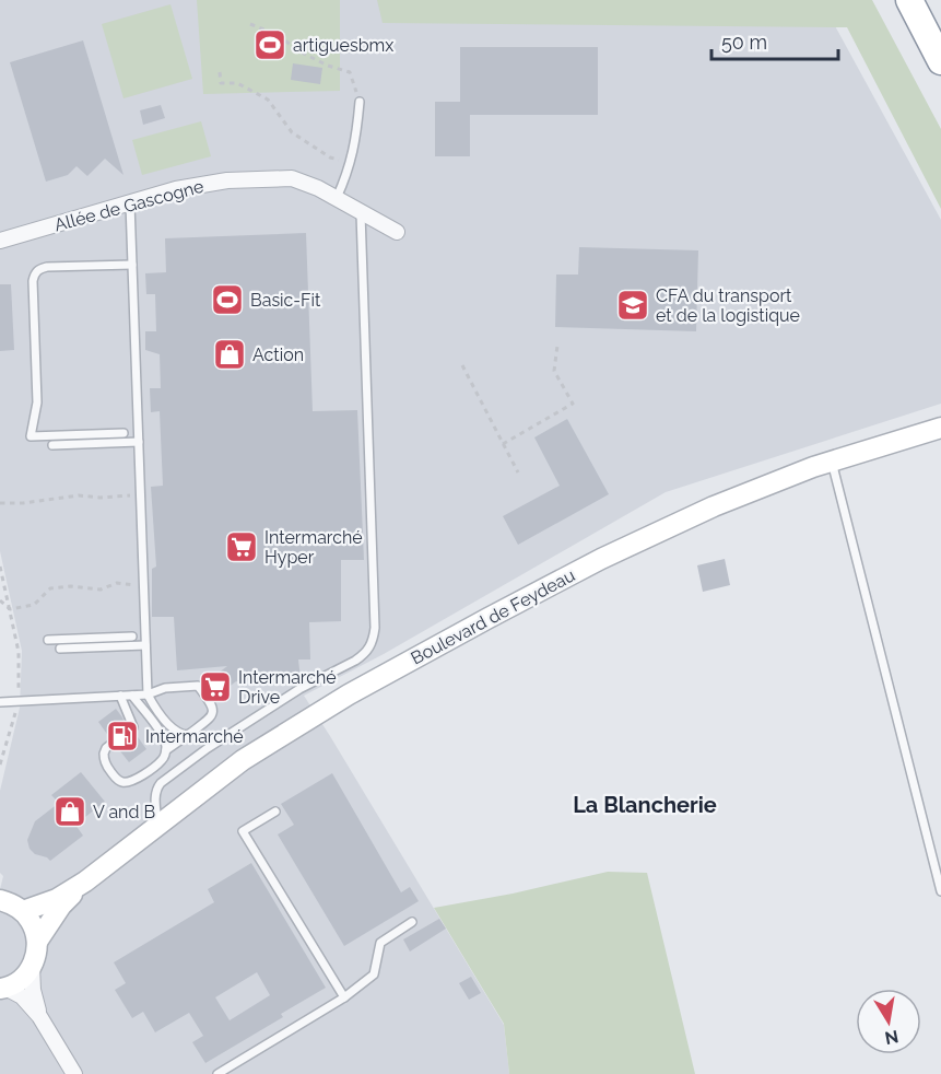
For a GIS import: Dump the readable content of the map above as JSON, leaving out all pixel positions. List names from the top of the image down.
{
  "streets": {
    "main road": ["Boulevard de Feydeau"],
    "street": ["Allée de Gascogne"]
  },
  "districts": ["La Blancherie"],
  "places": {
    "sports": ["artiguesbmx", "Basic-Fit"],
    "school or university": ["CFA du transport et de la logistique"],
    "shop": ["Action", "V and B"],
    "supermarket": ["Intermarché Hyper", "Intermarché Drive"],
    "fuel station": ["Intermarché"]
  },
  "scale_bar": "50 m",
  "north": "bottom"
}
